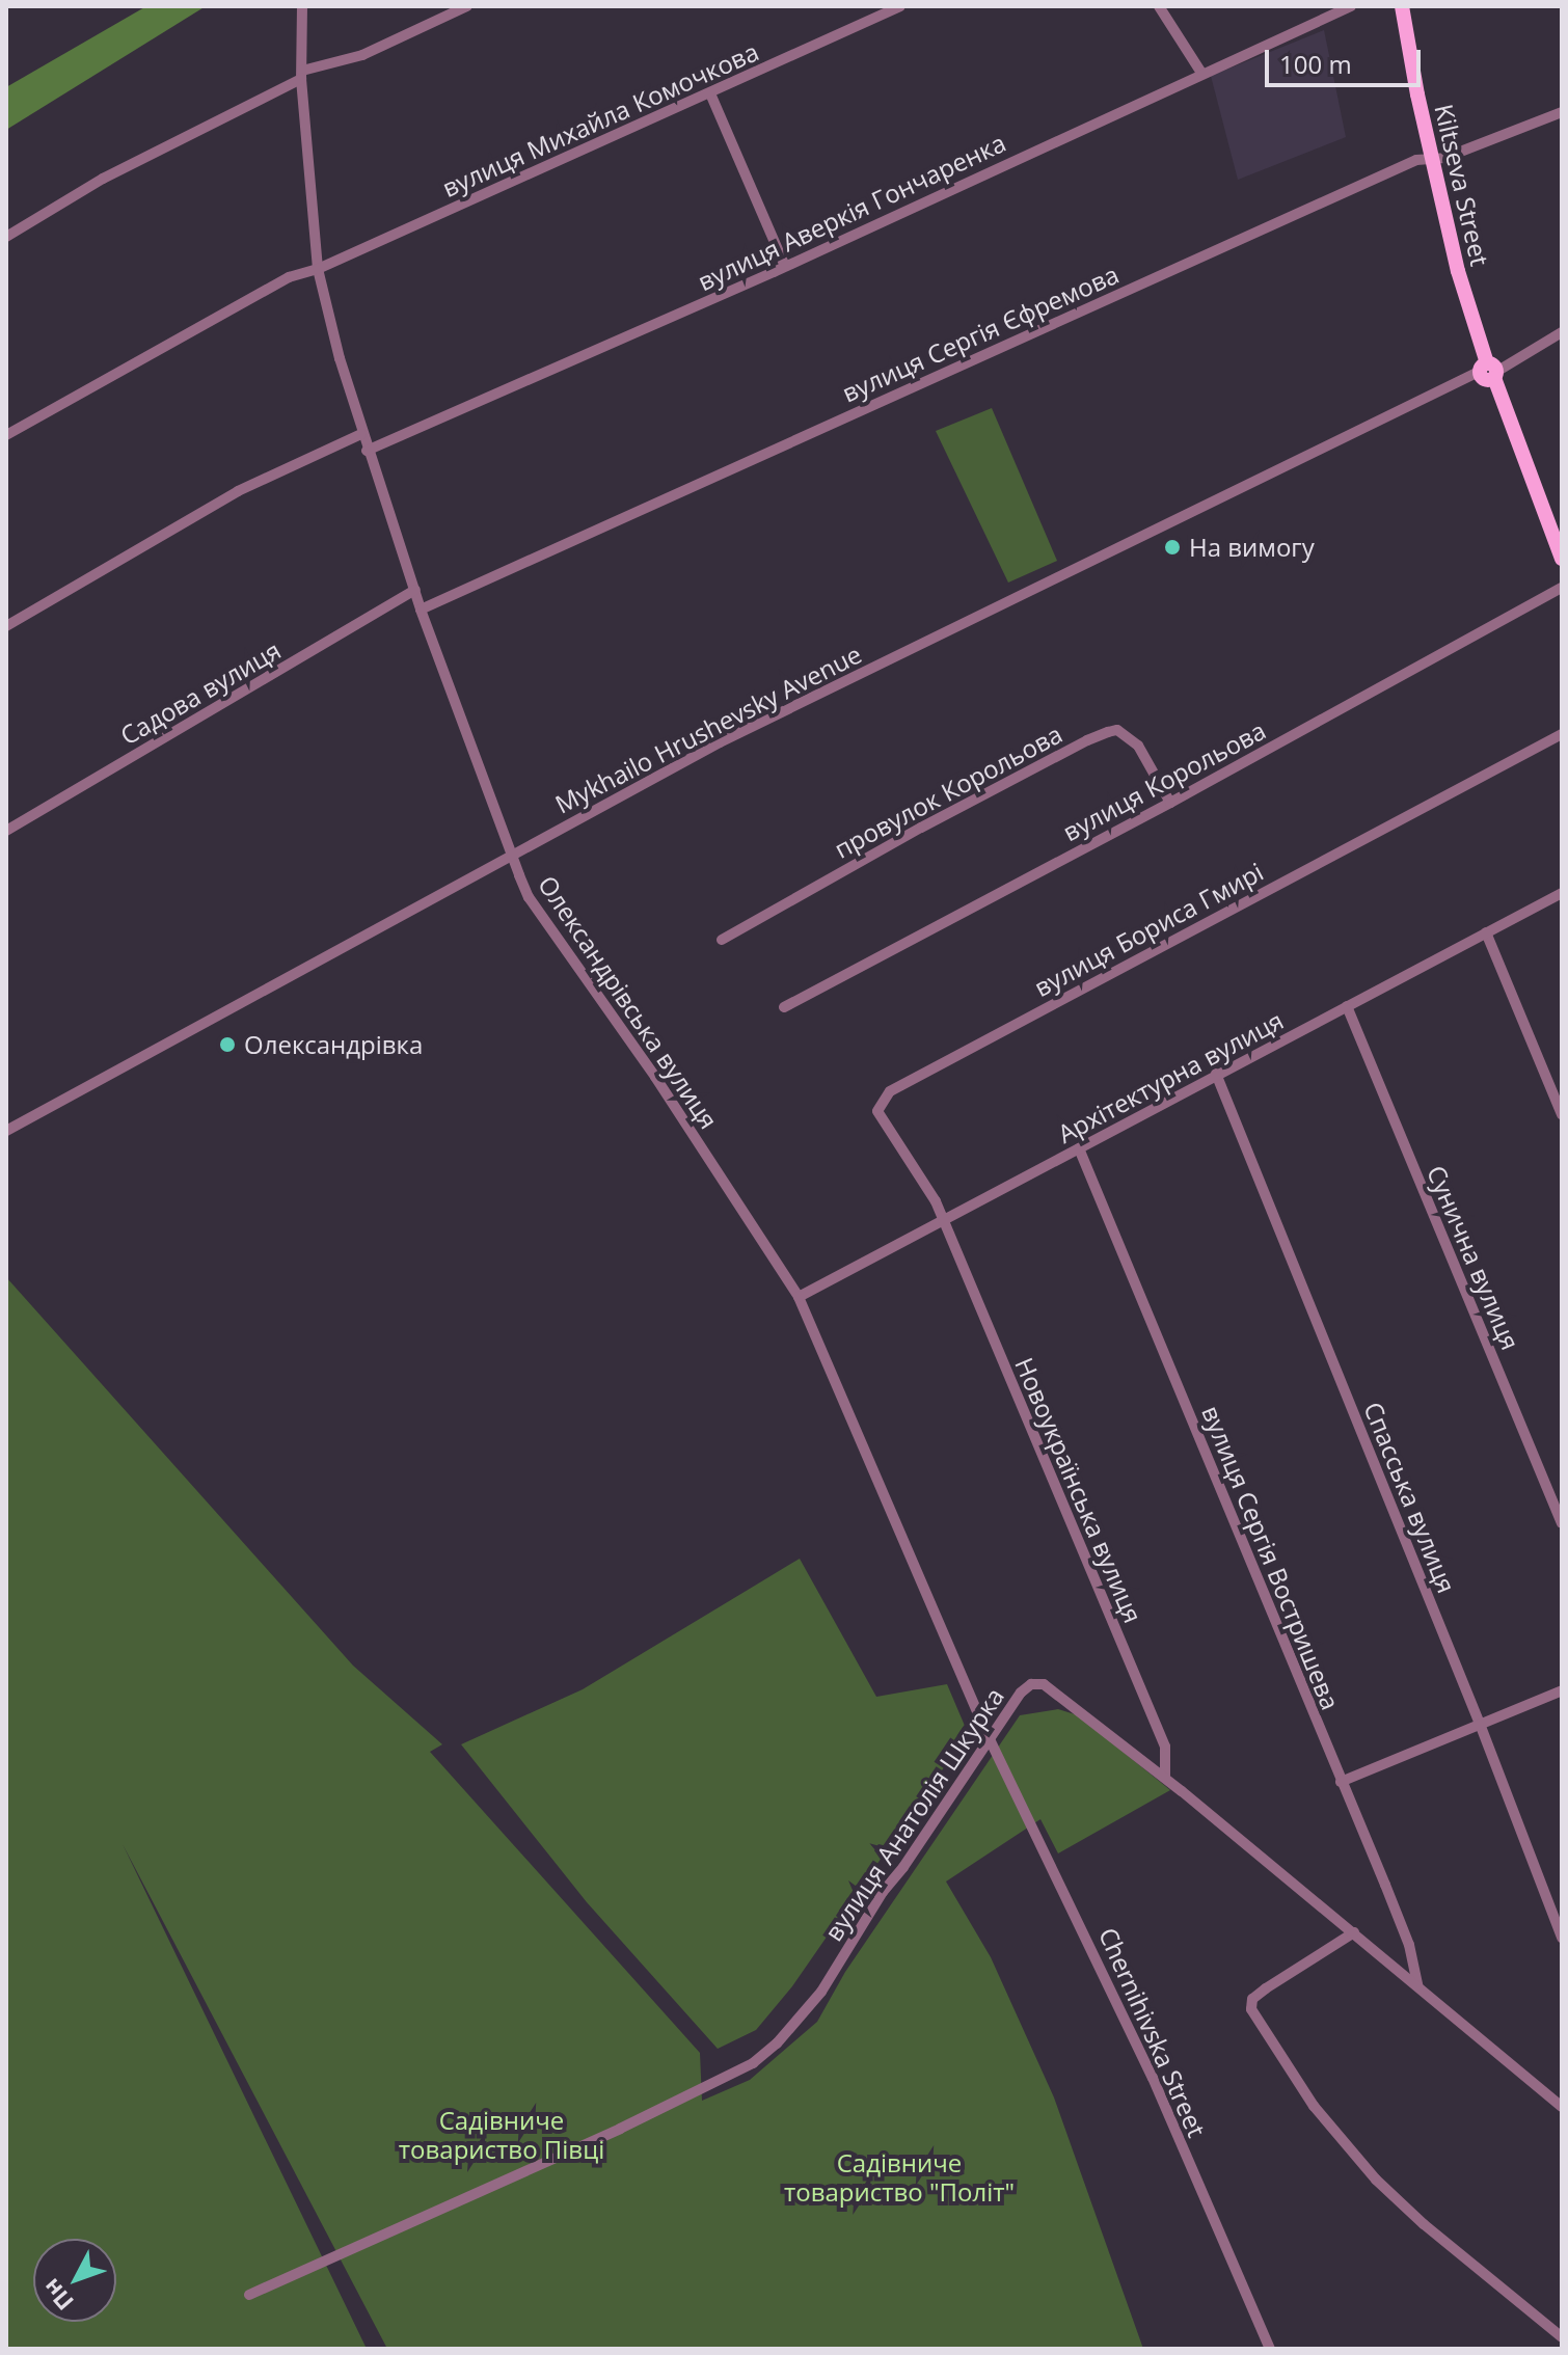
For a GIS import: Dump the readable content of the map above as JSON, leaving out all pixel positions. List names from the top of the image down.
{
  "streets": {
    "main road": ["Kiltseva Street"],
    "street": [
      "вулиця Михайла Комочкова",
      "вулиця Аверкія Гончаренка",
      "вулиця Сергія Єфремова",
      "Садова вулиця",
      "Mykhailo Hrushevsky Avenue",
      "вулиця Корольова",
      "провулок Корольова",
      "вулиця Бориса Гмирі",
      "Олександрівська вулиця",
      "Архітектурна вулиця",
      "Сунична вулиця",
      "Новоукраїнська вулиця",
      "Спасська вулиця",
      "вулиця Сергія Востришева",
      "вулиця Анатолія Шкурка",
      "Chernihivska Street"
    ]
  },
  "crossings": [
    ["вулиця Михайла Комочкова", "Олександрівська вулиця"],
    ["Kiltseva Street", "вулиця Сергія Єфремова"],
    ["Kiltseva Street", "Mykhailo Hrushevsky Avenue"],
    ["вулиця Аверкія Гончаренка", "Олександрівська вулиця"],
    ["вулиця Сергія Єфремова", "Олександрівська вулиця"],
    ["Садова вулиця", "Олександрівська вулиця"],
    ["Mykhailo Hrushevsky Avenue", "Олександрівська вулиця"],
    ["вулиця Корольова", "провулок Корольова"],
    ["вулиця Бориса Гмирі", "Архітектурна вулиця"],
    ["вулиця Бориса Гмирі", "Новоукраїнська вулиця"],
    ["Олександрівська вулиця", "Архітектурна вулиця"],
    ["Олександрівська вулиця", "вулиця Анатолія Шкурка"],
    ["Олександрівська вулиця", "Chernihivska Street"],
    ["Архітектурна вулиця", "Сунична вулиця"],
    ["Архітектурна вулиця", "Новоукраїнська вулиця"],
    ["Архітектурна вулиця", "Спасська вулиця"],
    ["Архітектурна вулиця", "вулиця Сергія Востришева"],
    ["Новоукраїнська вулиця", "вулиця Анатолія Шкурка"],
    ["вулиця Сергія Востришева", "вулиця Анатолія Шкурка"],
    ["вулиця Анатолія Шкурка", "Chernihivska Street"]
  ],
  "parks": ["Садівниче товариство Півці", "Садівниче товариство \"Політ\""],
  "places": ["На вимогу", "Олександрівка"],
  "scale_bar": "100 m",
  "north": "bottom left"
}
